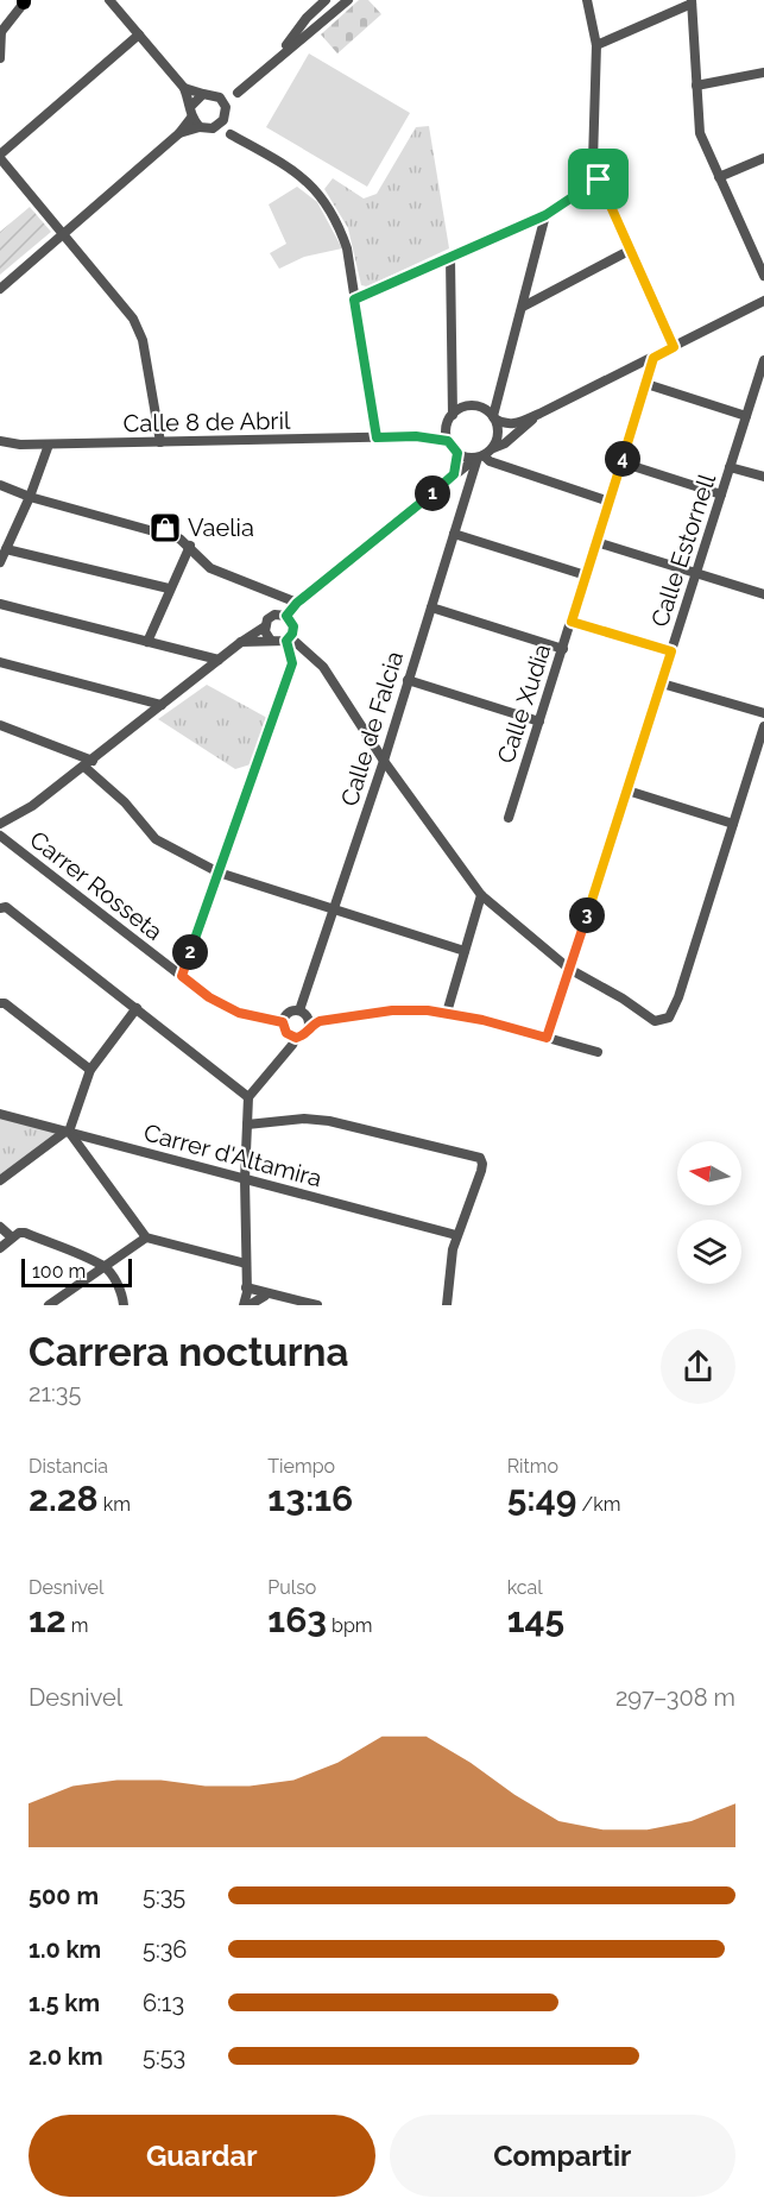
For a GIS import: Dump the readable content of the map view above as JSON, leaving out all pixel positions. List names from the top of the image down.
{
  "streets": {
    "street": [
      "Calle 8 de Abril",
      "Calle Estornell",
      "Calle Xudia",
      "Calle de Falcia",
      "Carrer Rosseta",
      "Carrer d'Altamira"
    ]
  },
  "crossings": [
    ["Calle 8 de Abril", "Calle de Falcia"],
    ["Calle de Falcia", "Carrer Rosseta"]
  ],
  "places": {
    "shop": ["Vaelia"]
  },
  "scale_bar": "100 m",
  "north": "left",
  "page": {
    "pins": [
      "4",
      "1",
      "3",
      "2"
    ],
    "scale": "100 m",
    "heading": ["Carrera nocturna", "21:35"],
    "stats": [
      ["Distancia", "2.28 km"],
      ["Tiempo", "13:16"],
      ["Ritmo", "5:49 /km"],
      ["Desnivel", "12 m"],
      ["Pulso", "163 bpm"],
      ["kcal", "145"]
    ],
    "chart": ["Desnivel", "297–308 m"],
    "list": [
      {
        "name": "500 m",
        "note": "5:35"
      },
      {
        "name": "1.0 km",
        "note": "5:36"
      },
      {
        "name": "1.5 km",
        "note": "6:13"
      },
      {
        "name": "2.0 km",
        "note": "5:53"
      }
    ],
    "buttons": ["Guardar", "Compartir"]
  }
}
